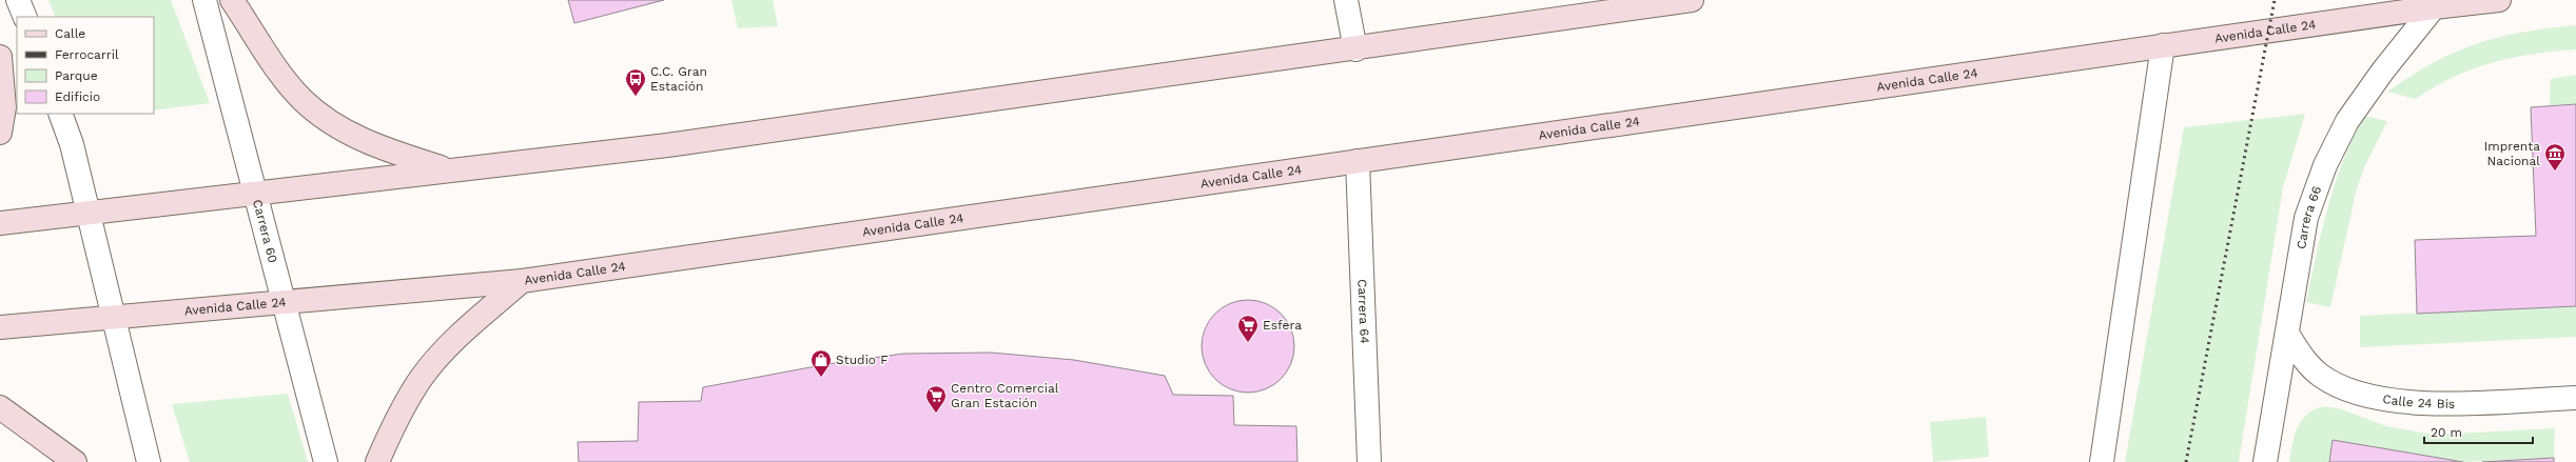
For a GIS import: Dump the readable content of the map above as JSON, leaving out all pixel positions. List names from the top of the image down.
{
  "streets": {
    "main road": ["Avenida Calle 24"],
    "street": [
      "Carrera 66",
      "Carrera 60",
      "Carrera 64",
      "Calle 24 Bis"
    ]
  },
  "crossings": [
    ["Avenida Calle 24", "Carrera 66"],
    ["Avenida Calle 24", "Carrera 60"],
    ["Avenida Calle 24", "Carrera 64"],
    ["Carrera 66", "Calle 24 Bis"]
  ],
  "places": {
    "bus stop": ["C.C. Gran Estación"],
    "museum": ["Imprenta Nacional"],
    "supermarket": ["Esfera", "Centro Comercial Gran Estación"],
    "shop": ["Studio F"]
  },
  "legend": [
    "Calle",
    "Ferrocarril",
    "Parque",
    "Edificio"
  ],
  "scale_bar": "20 m"
}
